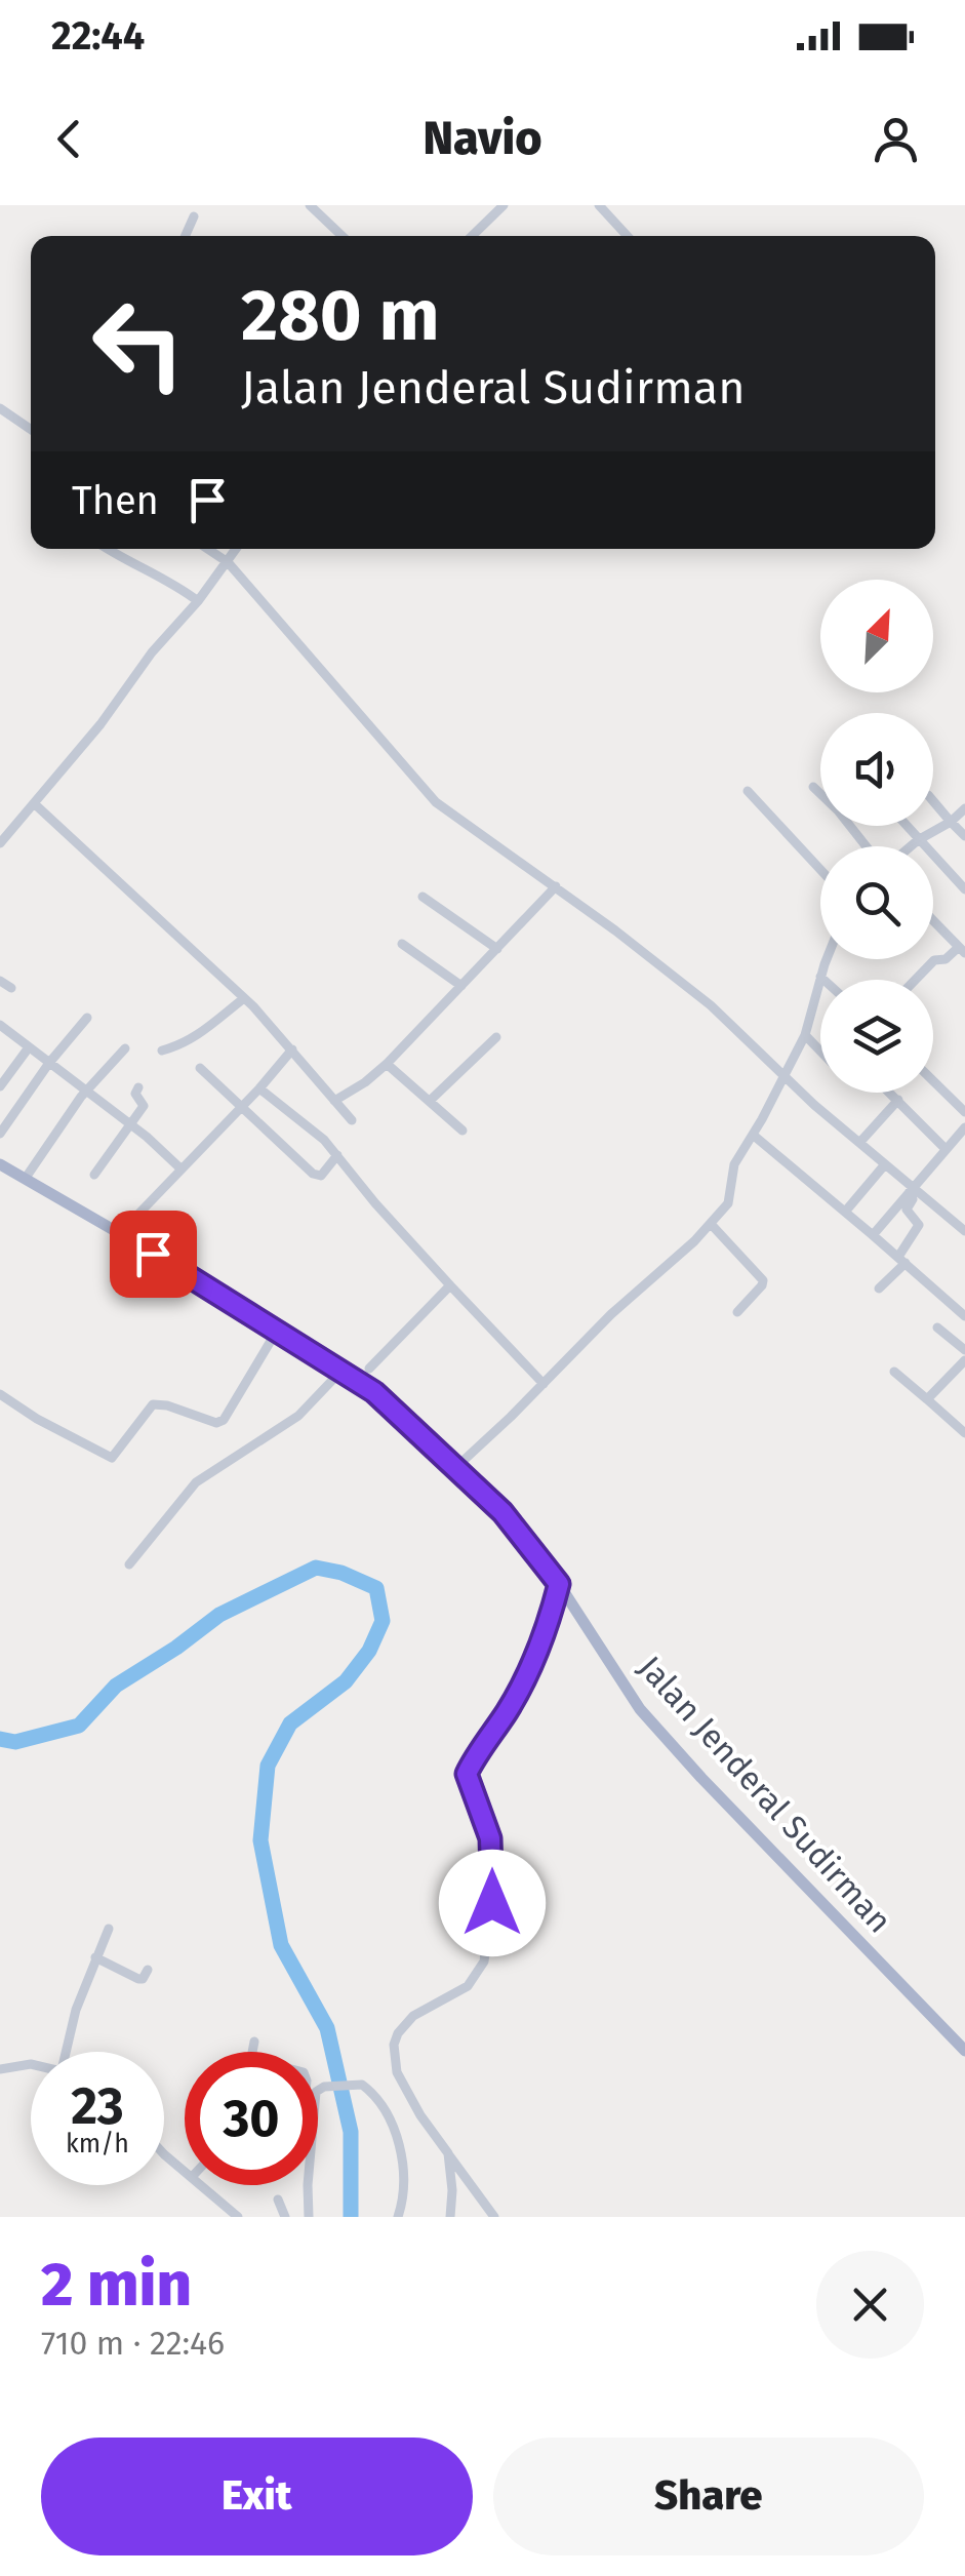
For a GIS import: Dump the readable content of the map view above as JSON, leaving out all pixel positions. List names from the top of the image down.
{
  "streets": {
    "main road": ["Jalan Jenderal Sudirman"]
  },
  "north": "top right",
  "page": {
    "status": "22:44",
    "header": "Navio",
    "turn": ["280 m", "Jalan Jenderal Sudirman"],
    "then": "Then",
    "speed": "23 km/h",
    "limit": "30",
    "heading": ["2 min", "710 m · 22:46"],
    "buttons": ["Exit", "Share"]
  }
}
